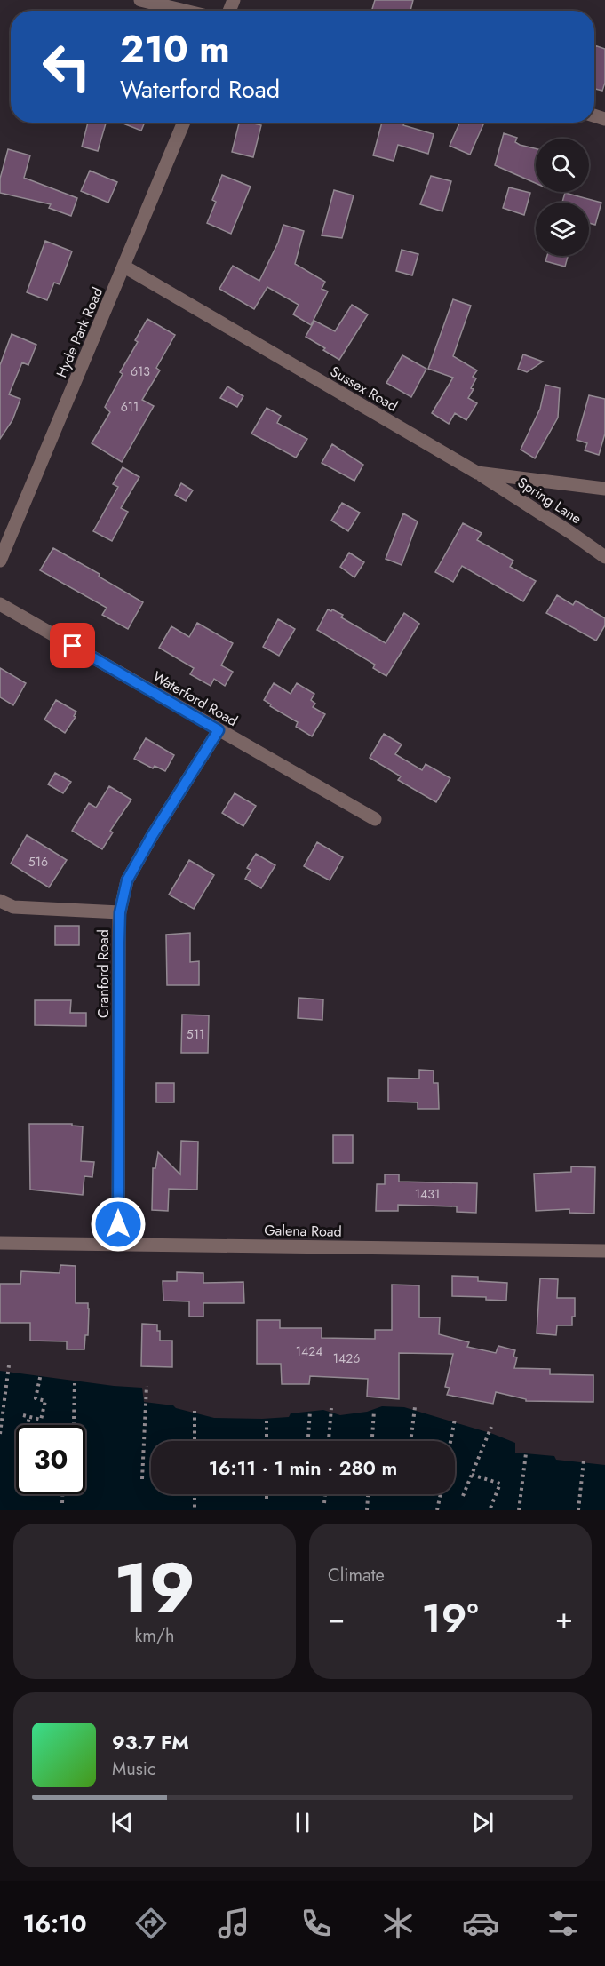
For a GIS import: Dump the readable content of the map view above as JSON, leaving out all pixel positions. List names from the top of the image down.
{
  "streets": {
    "street": [
      "Hyde Park Road",
      "Sussex Road",
      "Spring Lane",
      "Waterford Road",
      "Cranford Road",
      "Galena Road"
    ]
  },
  "crossings": [
    ["Hyde Park Road", "Sussex Road"],
    ["Sussex Road", "Spring Lane"],
    ["Waterford Road", "Cranford Road"],
    ["Cranford Road", "Galena Road"]
  ],
  "house_numbers": [
    "613",
    "611",
    "516",
    "511",
    "1431",
    "1424",
    "1426"
  ],
  "page": {
    "turn": ["210 m", "Waterford Road"],
    "limit": "30",
    "trip": "16:11 · 1 min · 280 m",
    "tile": [
      ["19", "km/h"],
      "Climate"
    ],
    "heat": ["−", "19°", "+"],
    "song": ["93.7 FM", "Music"],
    "tabs": "16:10"
  }
}
